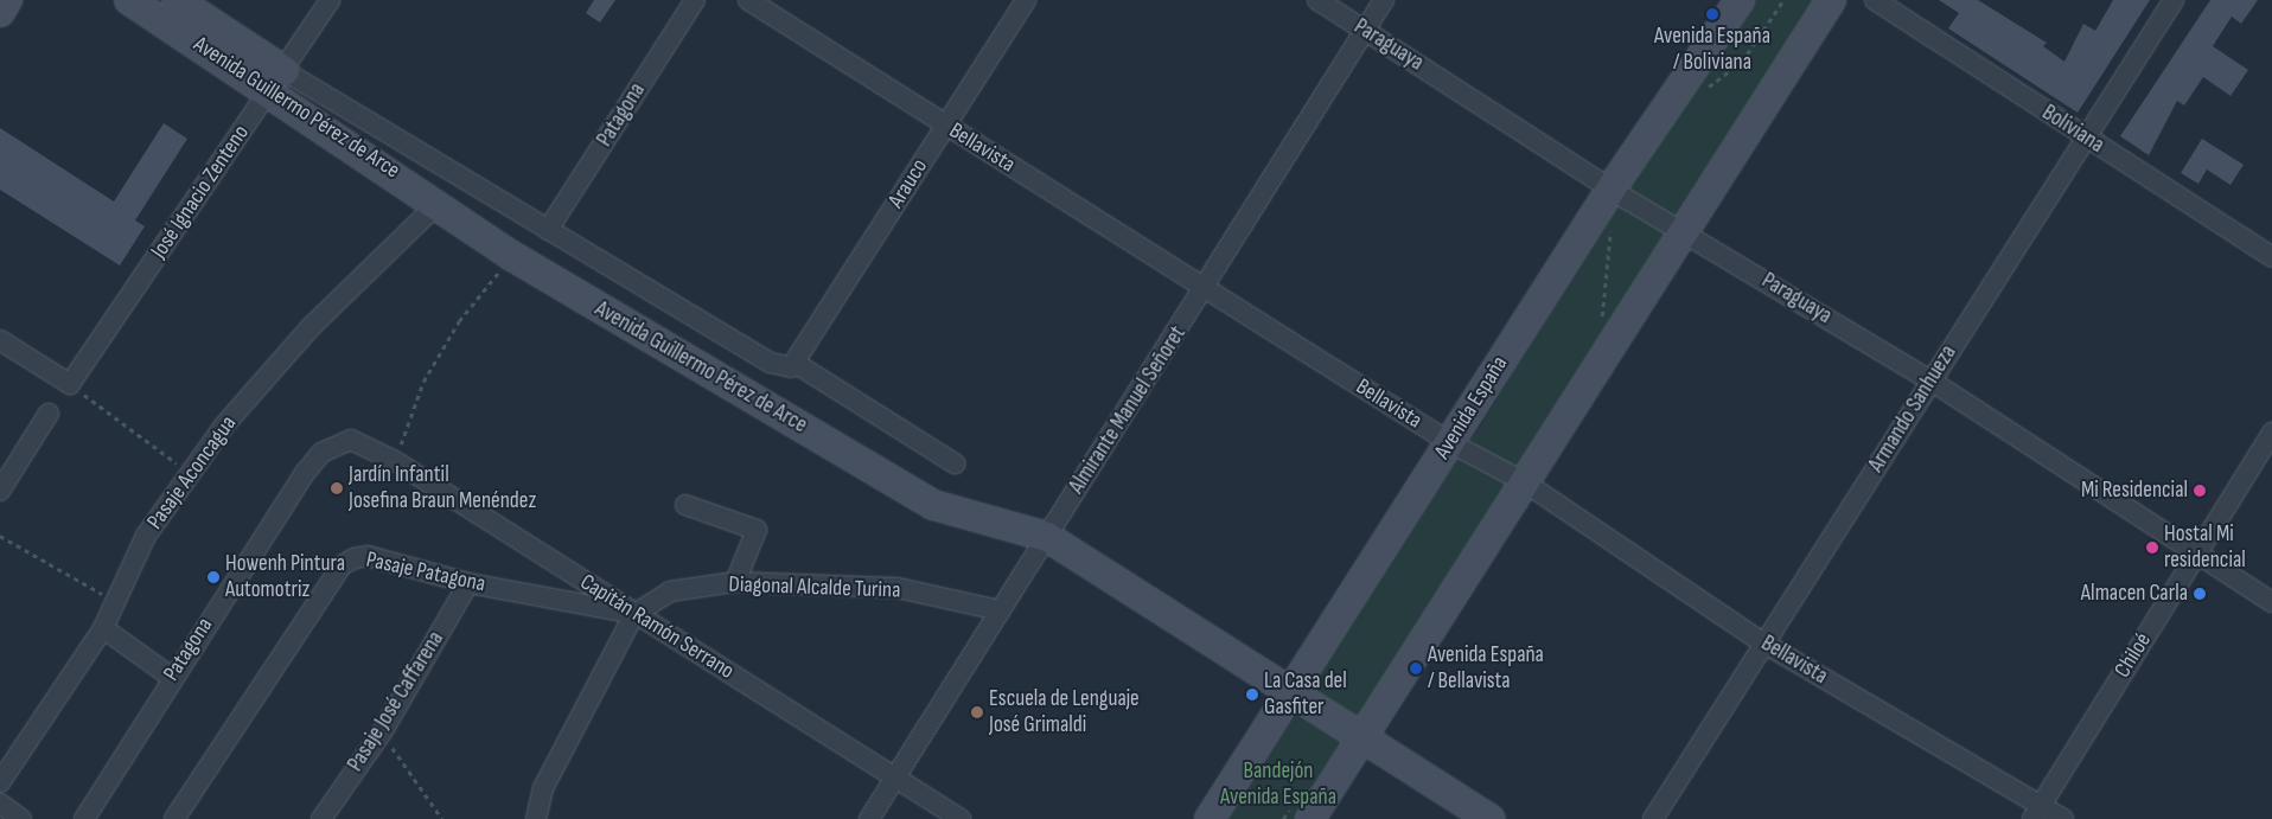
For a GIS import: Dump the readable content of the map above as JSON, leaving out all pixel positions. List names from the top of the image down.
{
  "streets": {
    "main road": ["Avenida Guillermo Pérez de Arce", "Avenida España"],
    "street": [
      "Paraguaya",
      "Patagona",
      "Boliviana",
      "Bellavista",
      "Arauco",
      "José Ignacio Zenteno",
      "Armando Sanhueza",
      "Almirante Manuel Señoret",
      "Pasaje Aconcagua",
      "Pasaje Patagona",
      "Diagonal Alcalde Turina",
      "Capitán Ramón Serrano",
      "Chiloé",
      "Pasaje José Caffarena"
    ]
  },
  "crossings": [
    ["Paraguaya", "Avenida España"],
    ["Paraguaya", "Armando Sanhueza"],
    ["Paraguaya", "Almirante Manuel Señoret"],
    ["Paraguaya", "Chiloé"],
    ["Avenida Guillermo Pérez de Arce", "Patagona"],
    ["Avenida Guillermo Pérez de Arce", "Arauco"],
    ["Avenida Guillermo Pérez de Arce", "José Ignacio Zenteno"],
    ["Avenida Guillermo Pérez de Arce", "Avenida España"],
    ["Avenida Guillermo Pérez de Arce", "Almirante Manuel Señoret"],
    ["Avenida Guillermo Pérez de Arce", "Pasaje Aconcagua"],
    ["Patagona", "Capitán Ramón Serrano"],
    ["Boliviana", "Armando Sanhueza"],
    ["Bellavista", "Arauco"],
    ["Bellavista", "Avenida España"],
    ["Bellavista", "Armando Sanhueza"],
    ["Bellavista", "Almirante Manuel Señoret"],
    ["Bellavista", "Chiloé"],
    ["Almirante Manuel Señoret", "Diagonal Alcalde Turina"],
    ["Almirante Manuel Señoret", "Capitán Ramón Serrano"],
    ["Pasaje Patagona", "Diagonal Alcalde Turina"],
    ["Pasaje Patagona", "Capitán Ramón Serrano"],
    ["Pasaje Patagona", "Pasaje José Caffarena"],
    ["Diagonal Alcalde Turina", "Capitán Ramón Serrano"]
  ],
  "parks": ["Bandejón Avenida España"],
  "places": [
    "Avenida España / Boliviana",
    "Jardín Infantil Josefina Braun Menéndez",
    "Mi Residencial",
    "Hostal Mi residencial",
    "Howenh Pintura Automotriz",
    "Almacen Carla",
    "Avenida España / Bellavista",
    "La Casa del Gasfiter",
    "Escuela de Lenguaje José Grimaldi"
  ]
}
